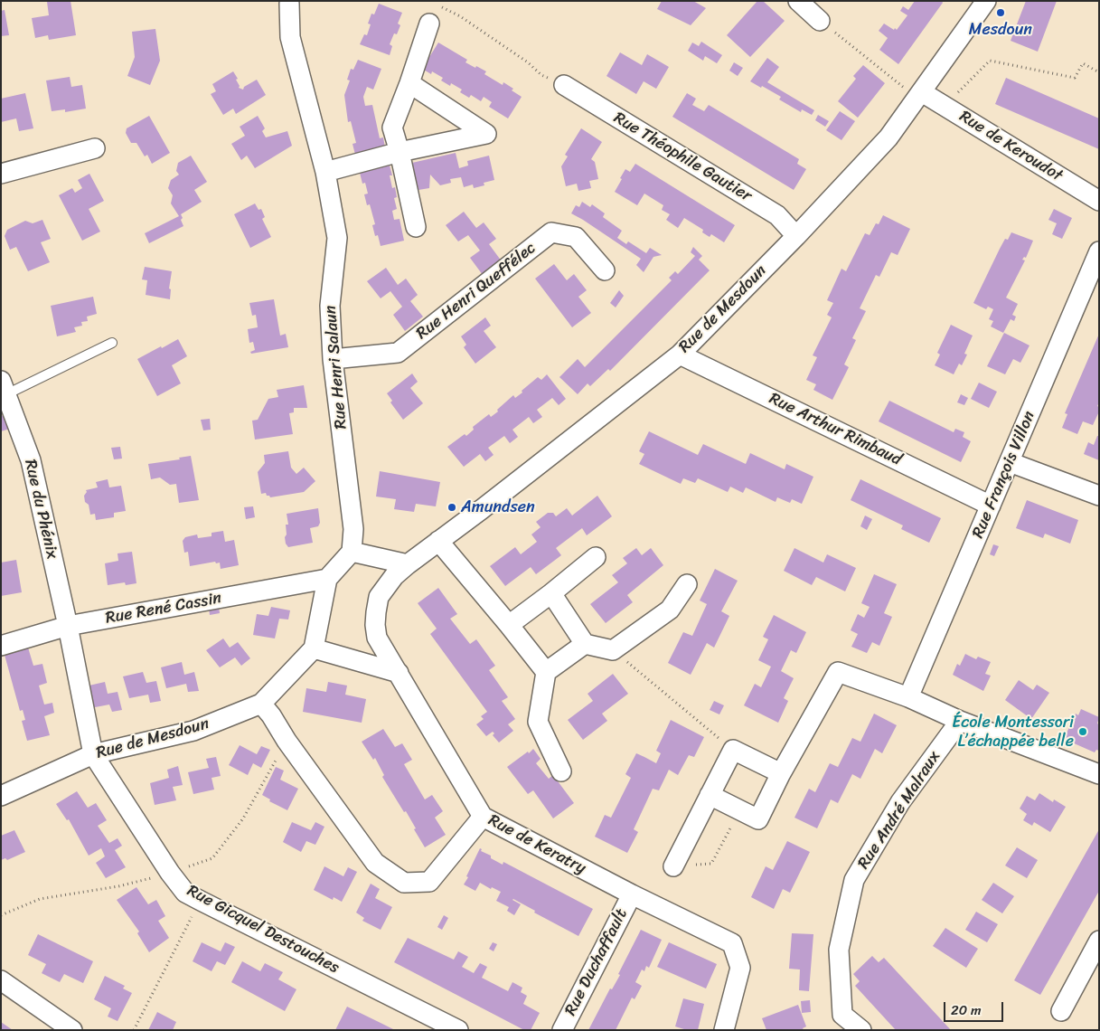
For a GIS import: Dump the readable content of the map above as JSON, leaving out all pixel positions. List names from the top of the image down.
{
  "streets": {
    "street": [
      "Rue de Keroudot",
      "Rue Théophile Gautier",
      "Rue Henri Queffélec",
      "Rue de Mesdoun",
      "Rue Henri Salaun",
      "Rue Arthur Rimbaud",
      "Rue François Villon",
      "Rue du Phénix",
      "Rue René Cassin",
      "Rue André Malraux",
      "Rue de Keratry",
      "Rue Gicquel Destouches",
      "Rue Duchaffault"
    ]
  },
  "crossings": [
    ["Rue de Keroudot", "Rue de Mesdoun"],
    ["Rue Théophile Gautier", "Rue de Mesdoun"],
    ["Rue Henri Queffélec", "Rue Henri Salaun"],
    ["Rue de Mesdoun", "Rue Arthur Rimbaud"],
    ["Rue de Mesdoun", "Rue de Keratry"],
    ["Rue de Mesdoun", "Rue Gicquel Destouches"],
    ["Rue Arthur Rimbaud", "Rue François Villon"],
    ["Rue du Phénix", "Rue René Cassin"],
    ["Rue du Phénix", "Rue Gicquel Destouches"],
    ["Rue René Cassin", "Rue Gicquel Destouches"],
    ["Rue de Keratry", "Rue Duchaffault"]
  ],
  "places": ["Mesdoun", "Amundsen", "École Montessori L’échappée belle"],
  "scale_bar": "20 m"
}
